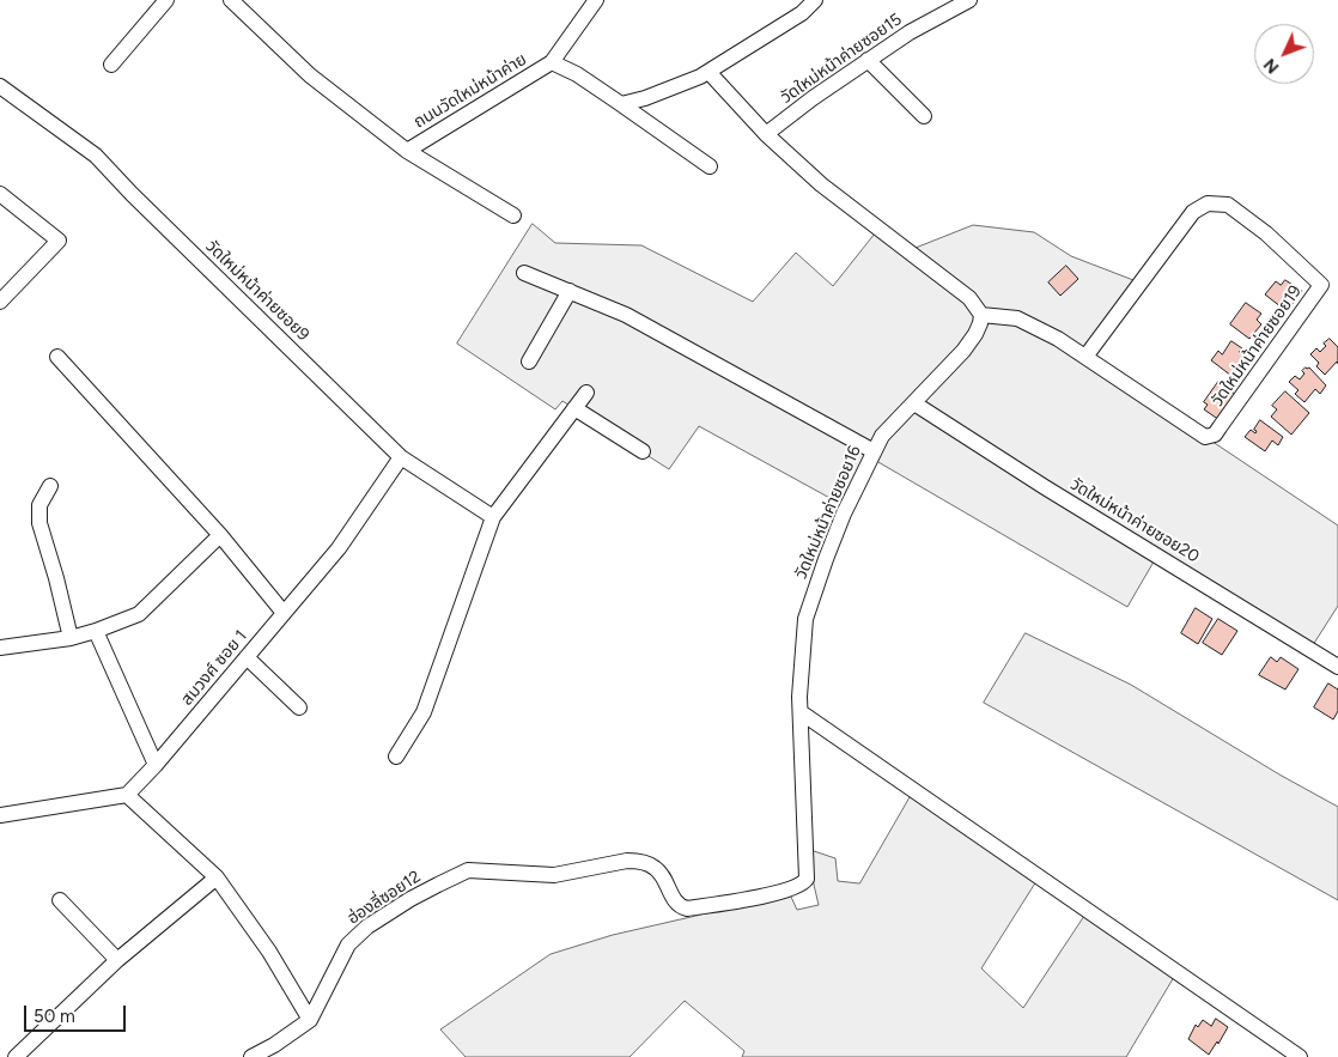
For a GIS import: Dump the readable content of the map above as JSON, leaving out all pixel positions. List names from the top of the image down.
{
  "streets": {
    "street": [
      "วัดใหม่หน้าค่ายซอย15",
      "ถนนวัดใหม่หน้าค่าย",
      "วัดใหม่หน้าค่ายซอย9",
      "วัดใหม่หน้าค่ายซอย19",
      "วัดใหม่หน้าค่ายซอย16",
      "วัดใหม่หน้าค่ายซอย20",
      "สมวงศ์ ซอย 1",
      "ฮ่องลี่ซอย12"
    ]
  },
  "crossings": [
    ["วัดใหม่หน้าค่ายซอย9", "สมวงศ์ ซอย 1"],
    ["วัดใหม่หน้าค่ายซอย19", "วัดใหม่หน้าค่ายซอย16"],
    ["วัดใหม่หน้าค่ายซอย16", "วัดใหม่หน้าค่ายซอย20"],
    ["วัดใหม่หน้าค่ายซอย16", "ฮ่องลี่ซอย12"]
  ],
  "scale_bar": "50 m",
  "north": "bottom left"
}
